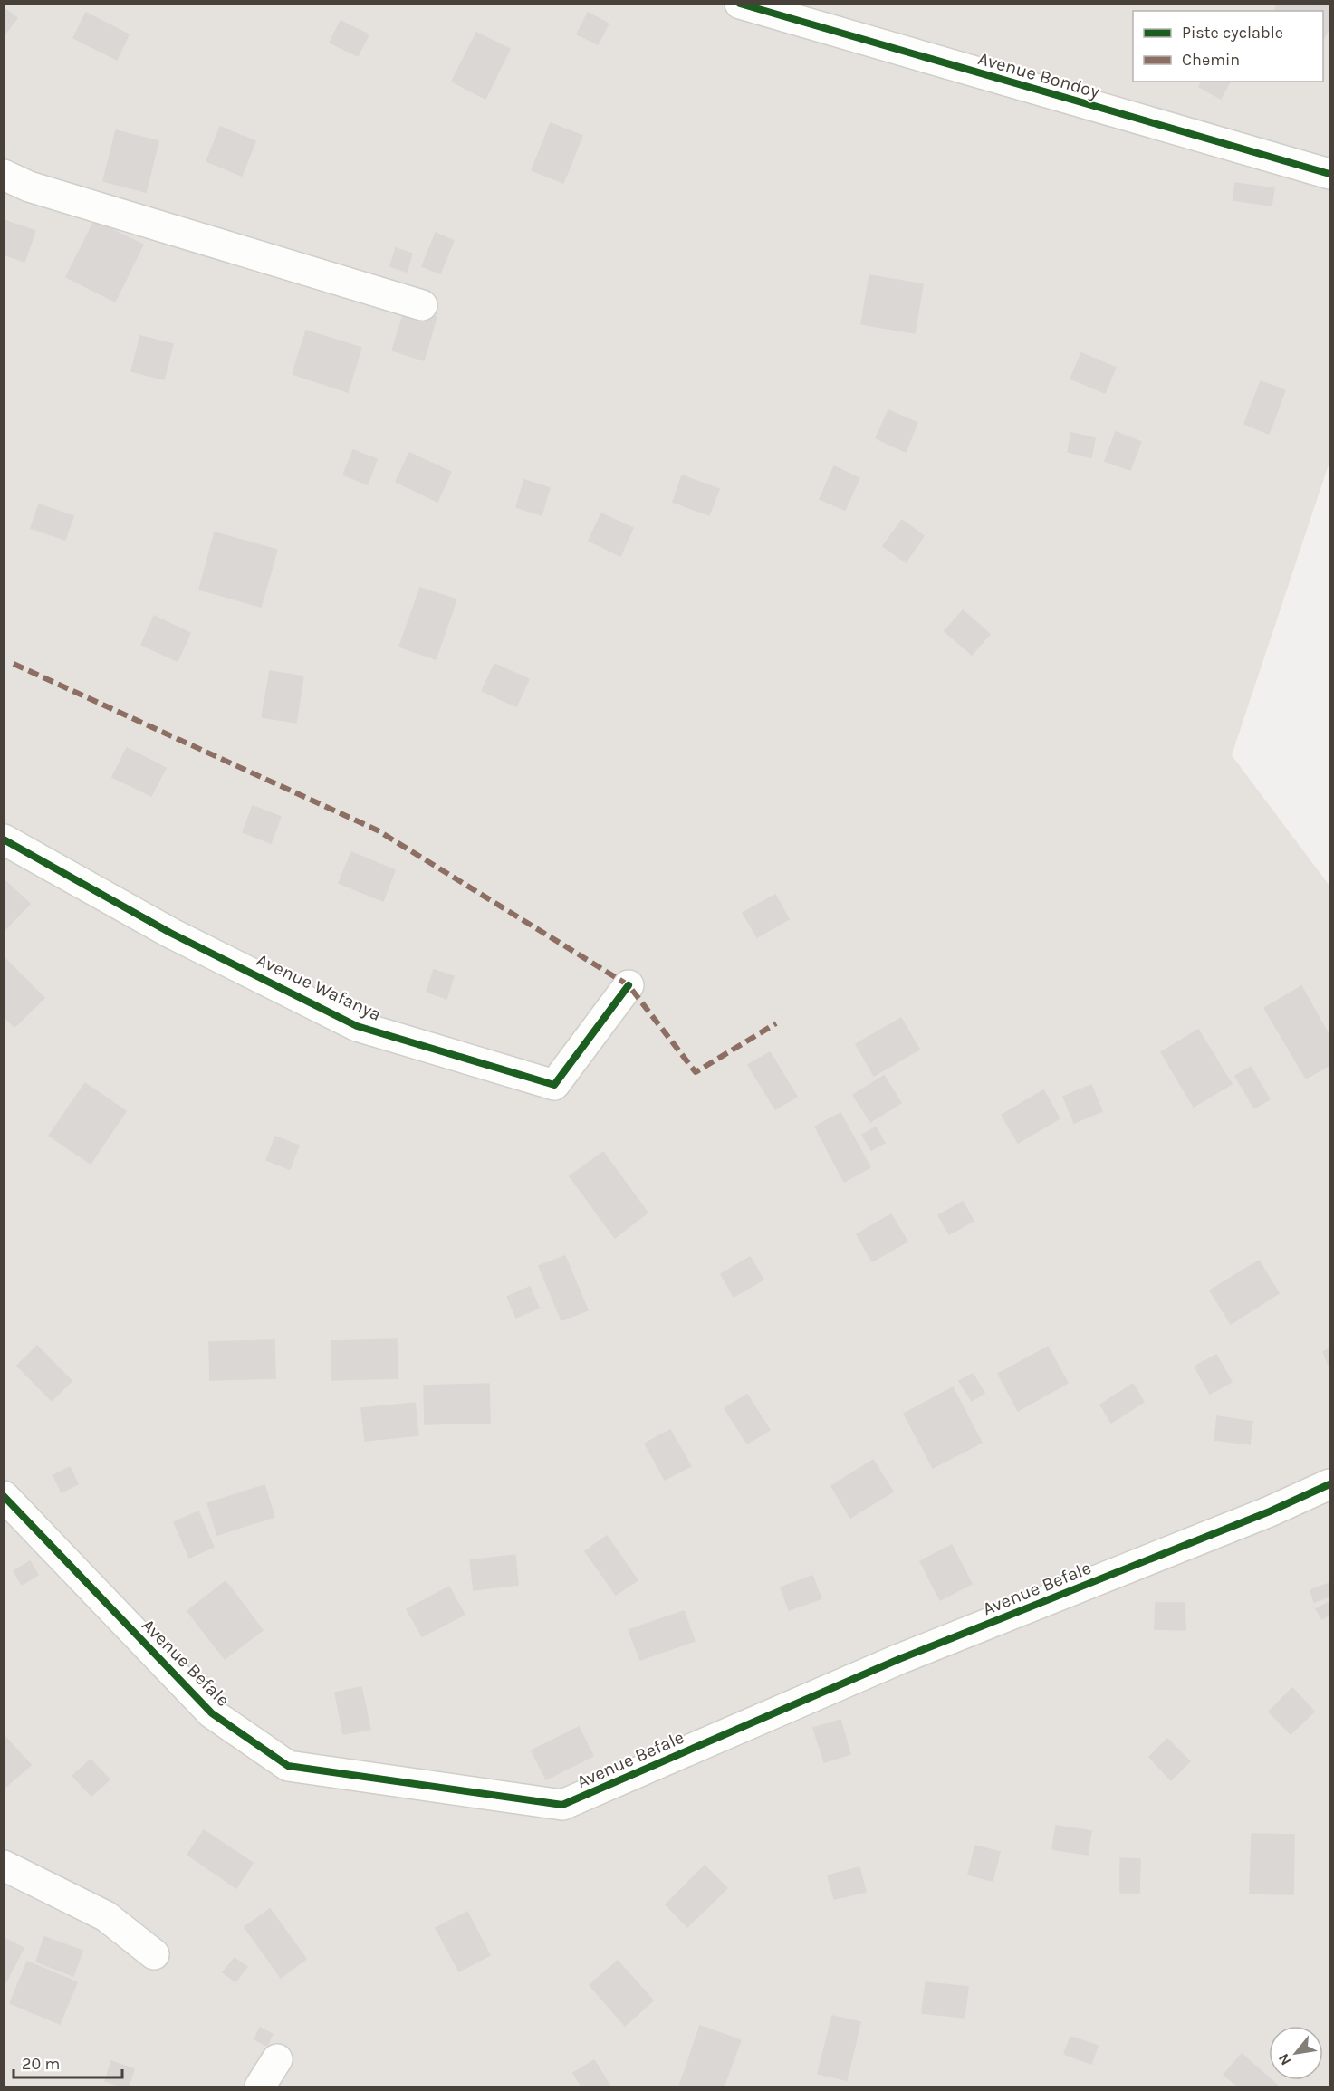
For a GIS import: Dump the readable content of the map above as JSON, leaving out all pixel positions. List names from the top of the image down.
{
  "streets": {
    "street": ["Avenue Bondoy", "Avenue Wafanya", "Avenue Befale"]
  },
  "legend": ["Piste cyclable", "Chemin"],
  "scale_bar": "20 m",
  "north": "bottom left"
}
